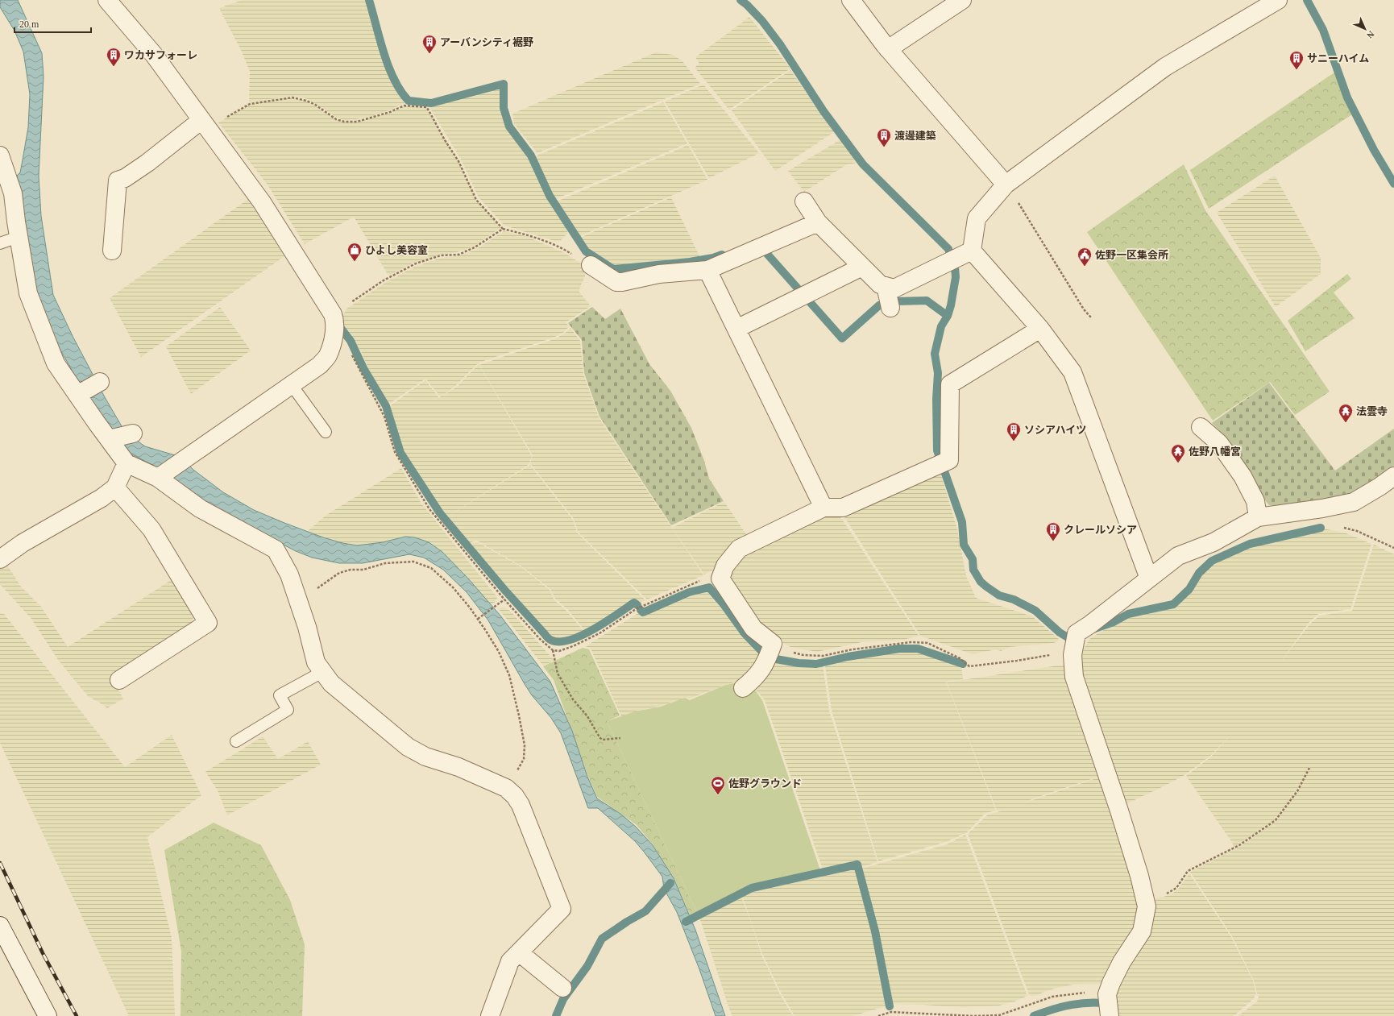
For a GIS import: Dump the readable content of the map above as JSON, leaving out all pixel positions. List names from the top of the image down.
{
  "places": {
    "building": [
      "アーバンシティ裾野",
      "ワカサフォーレ",
      "サニーハイム",
      "渡邊建築",
      "ソシアハイツ",
      "クレールソシア"
    ],
    "shop": ["ひよし美容室"],
    "public building": ["佐野一区集会所"],
    "temple": ["法雲寺", "佐野八幡宮"],
    "sports": ["佐野グラウンド"]
  },
  "scale_bar": "20 m",
  "north": "bottom right"
}
